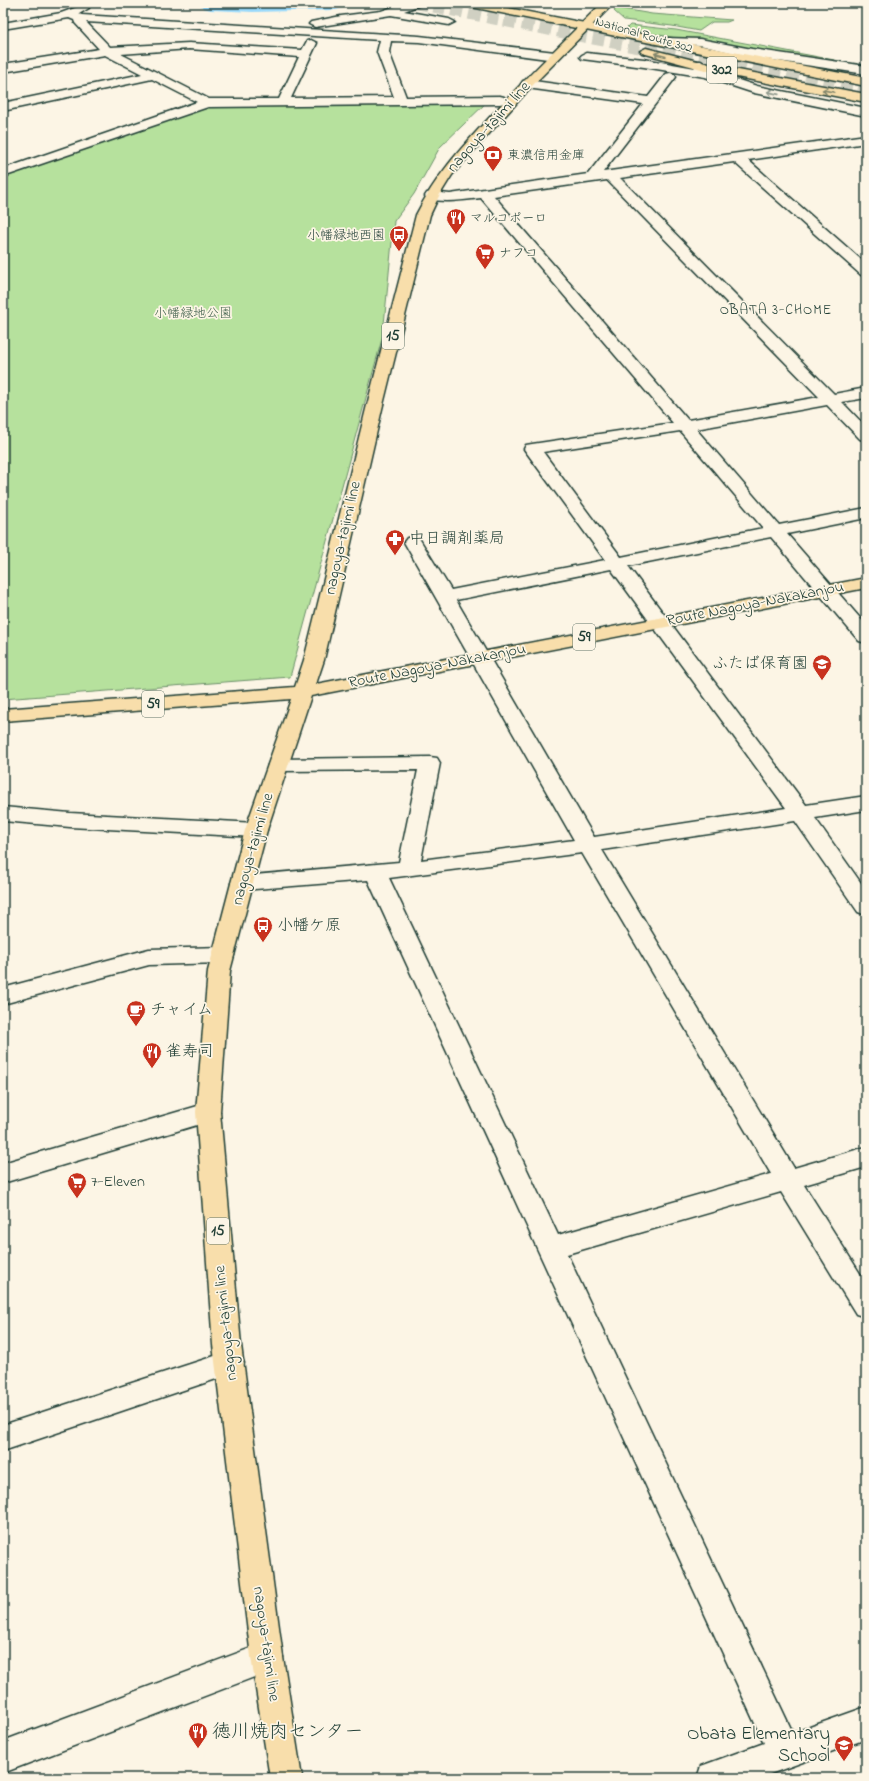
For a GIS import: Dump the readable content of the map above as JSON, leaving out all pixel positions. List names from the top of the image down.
{
  "streets": {
    "main road": [
      "National Route 302",
      "302",
      "nagoya-tajimi line",
      "15",
      "Route Nagoya-Nakakanjou",
      "59"
    ]
  },
  "crossings": [
    ["National Route 302", "nagoya-tajimi line"],
    ["nagoya-tajimi line", "Route Nagoya-Nakakanjou"]
  ],
  "districts": ["OBATA 3-CHOME"],
  "parks": ["小幡緑地公園"],
  "places": {
    "bank": ["東濃信用金庫"],
    "restaurant": ["マルコポーロ", "雀寿司", "徳川焼肉センター"],
    "bus stop": ["小幡緑地西園", "小幡ケ原"],
    "supermarket": ["ナフコ", "7-Eleven"],
    "pharmacy": ["中日調剤薬局"],
    "school or university": ["ふたば保育園", "Obata Elementary School"],
    "cafe": ["チャイム"]
  }
}
